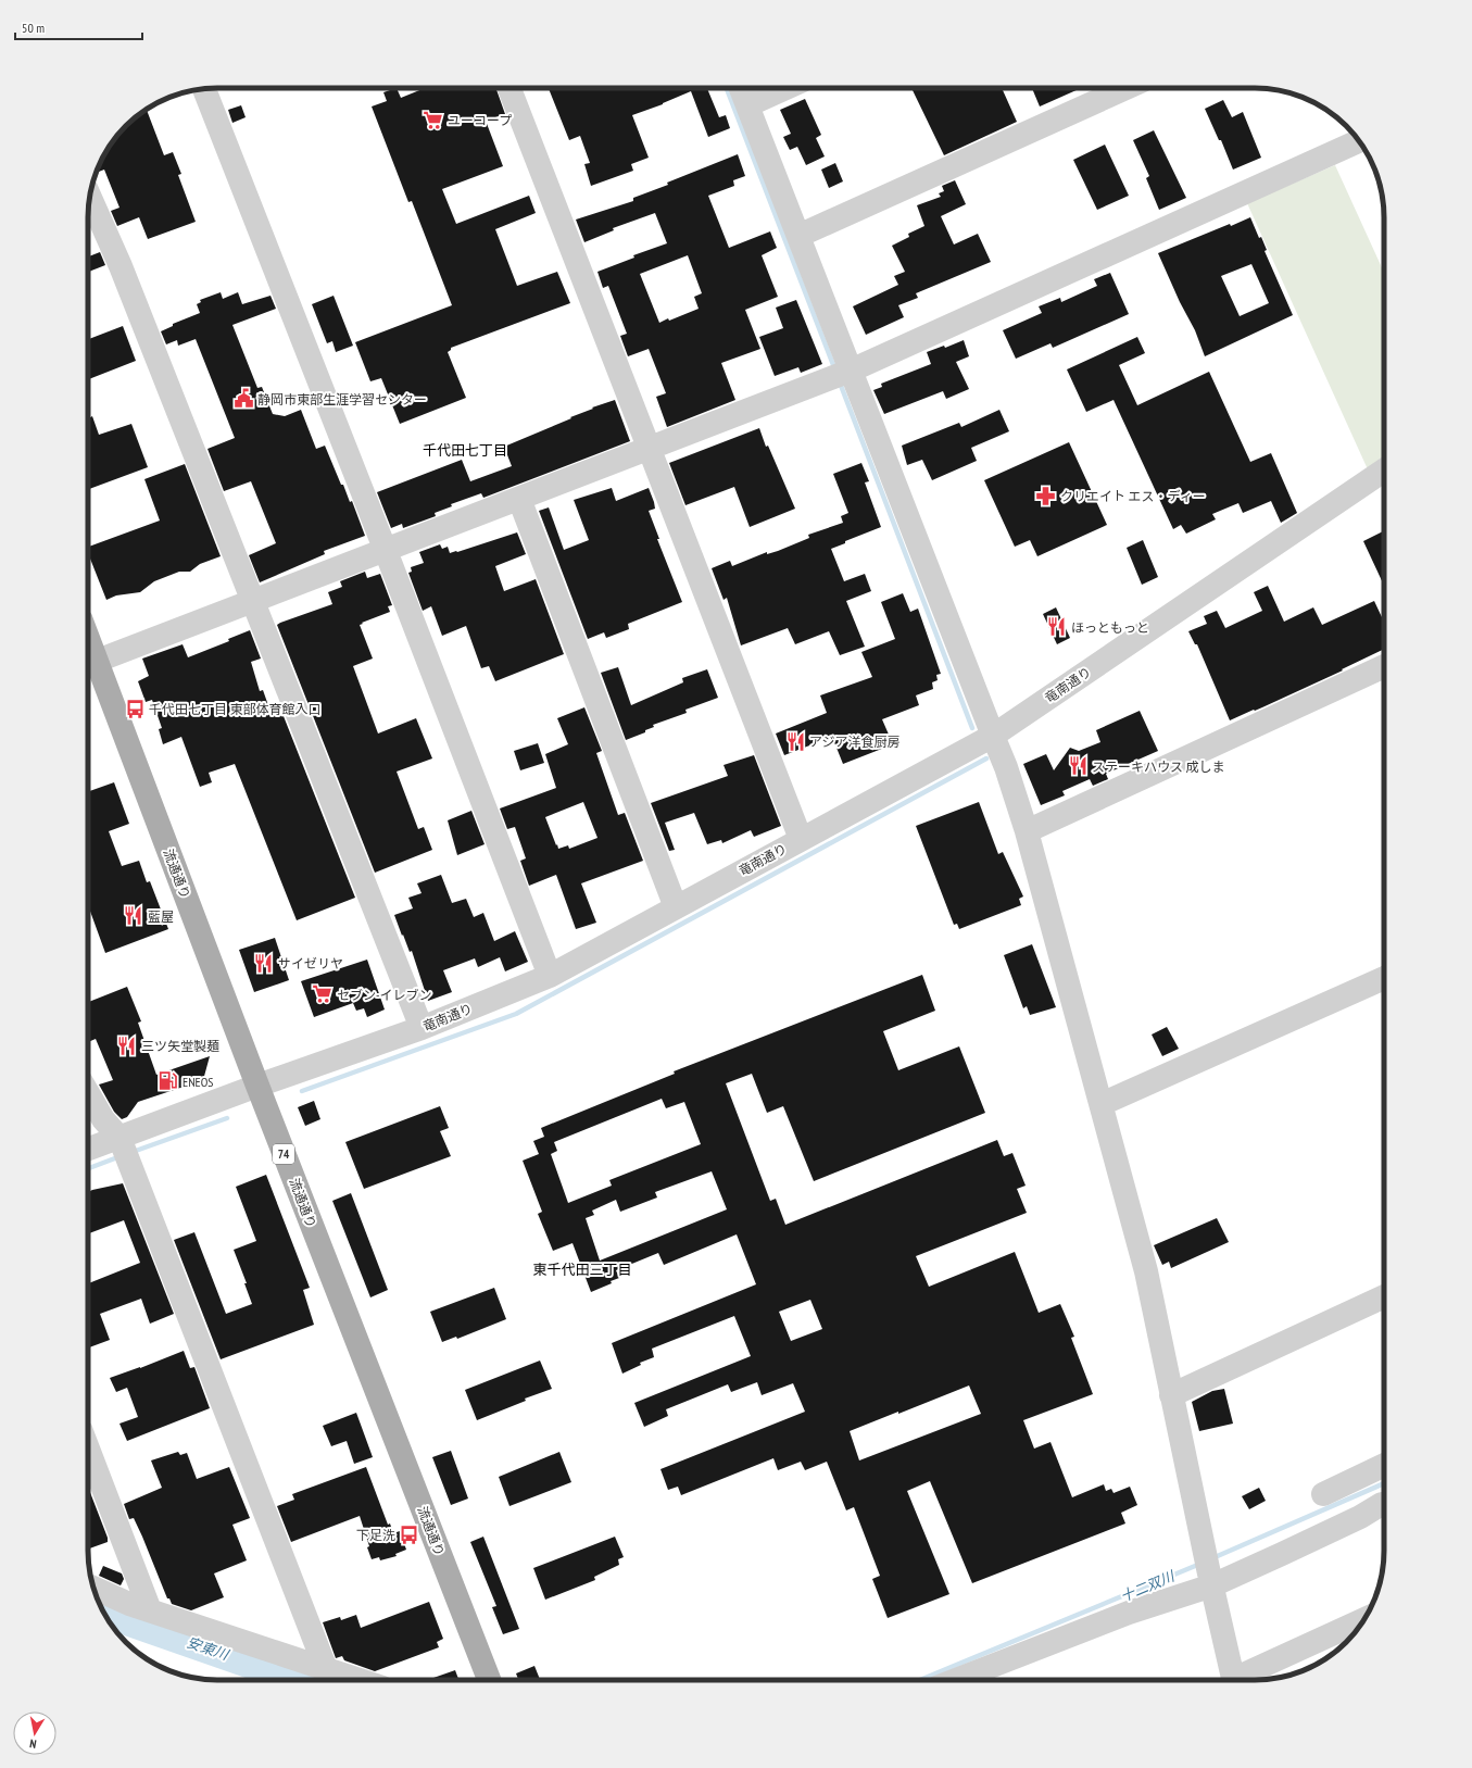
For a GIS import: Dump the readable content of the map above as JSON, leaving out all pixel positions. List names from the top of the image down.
{
  "streets": {
    "main road": ["流通通り", "74"],
    "street": ["竜南通り"]
  },
  "crossings": [
    ["竜南通り", "流通通り"]
  ],
  "districts": ["千代田七丁目", "東千代田三丁目"],
  "water": ["十二双川", "安東川"],
  "places": {
    "supermarket": ["ユーコープ", "セブン-イレブン"],
    "public building": ["静岡市東部生涯学習センター"],
    "pharmacy": ["クリエイト エス・ディー"],
    "restaurant": [
      "ほっともっと",
      "アジア洋食厨房",
      "ステーキハウス 成しま",
      "藍屋",
      "サイゼリヤ",
      "三ツ矢堂製麺"
    ],
    "bus stop": ["千代田七丁目 東部体育館入口", "下足洗"],
    "fuel station": ["ENEOS"]
  },
  "scale_bar": "50 m",
  "north": "bottom"
}
